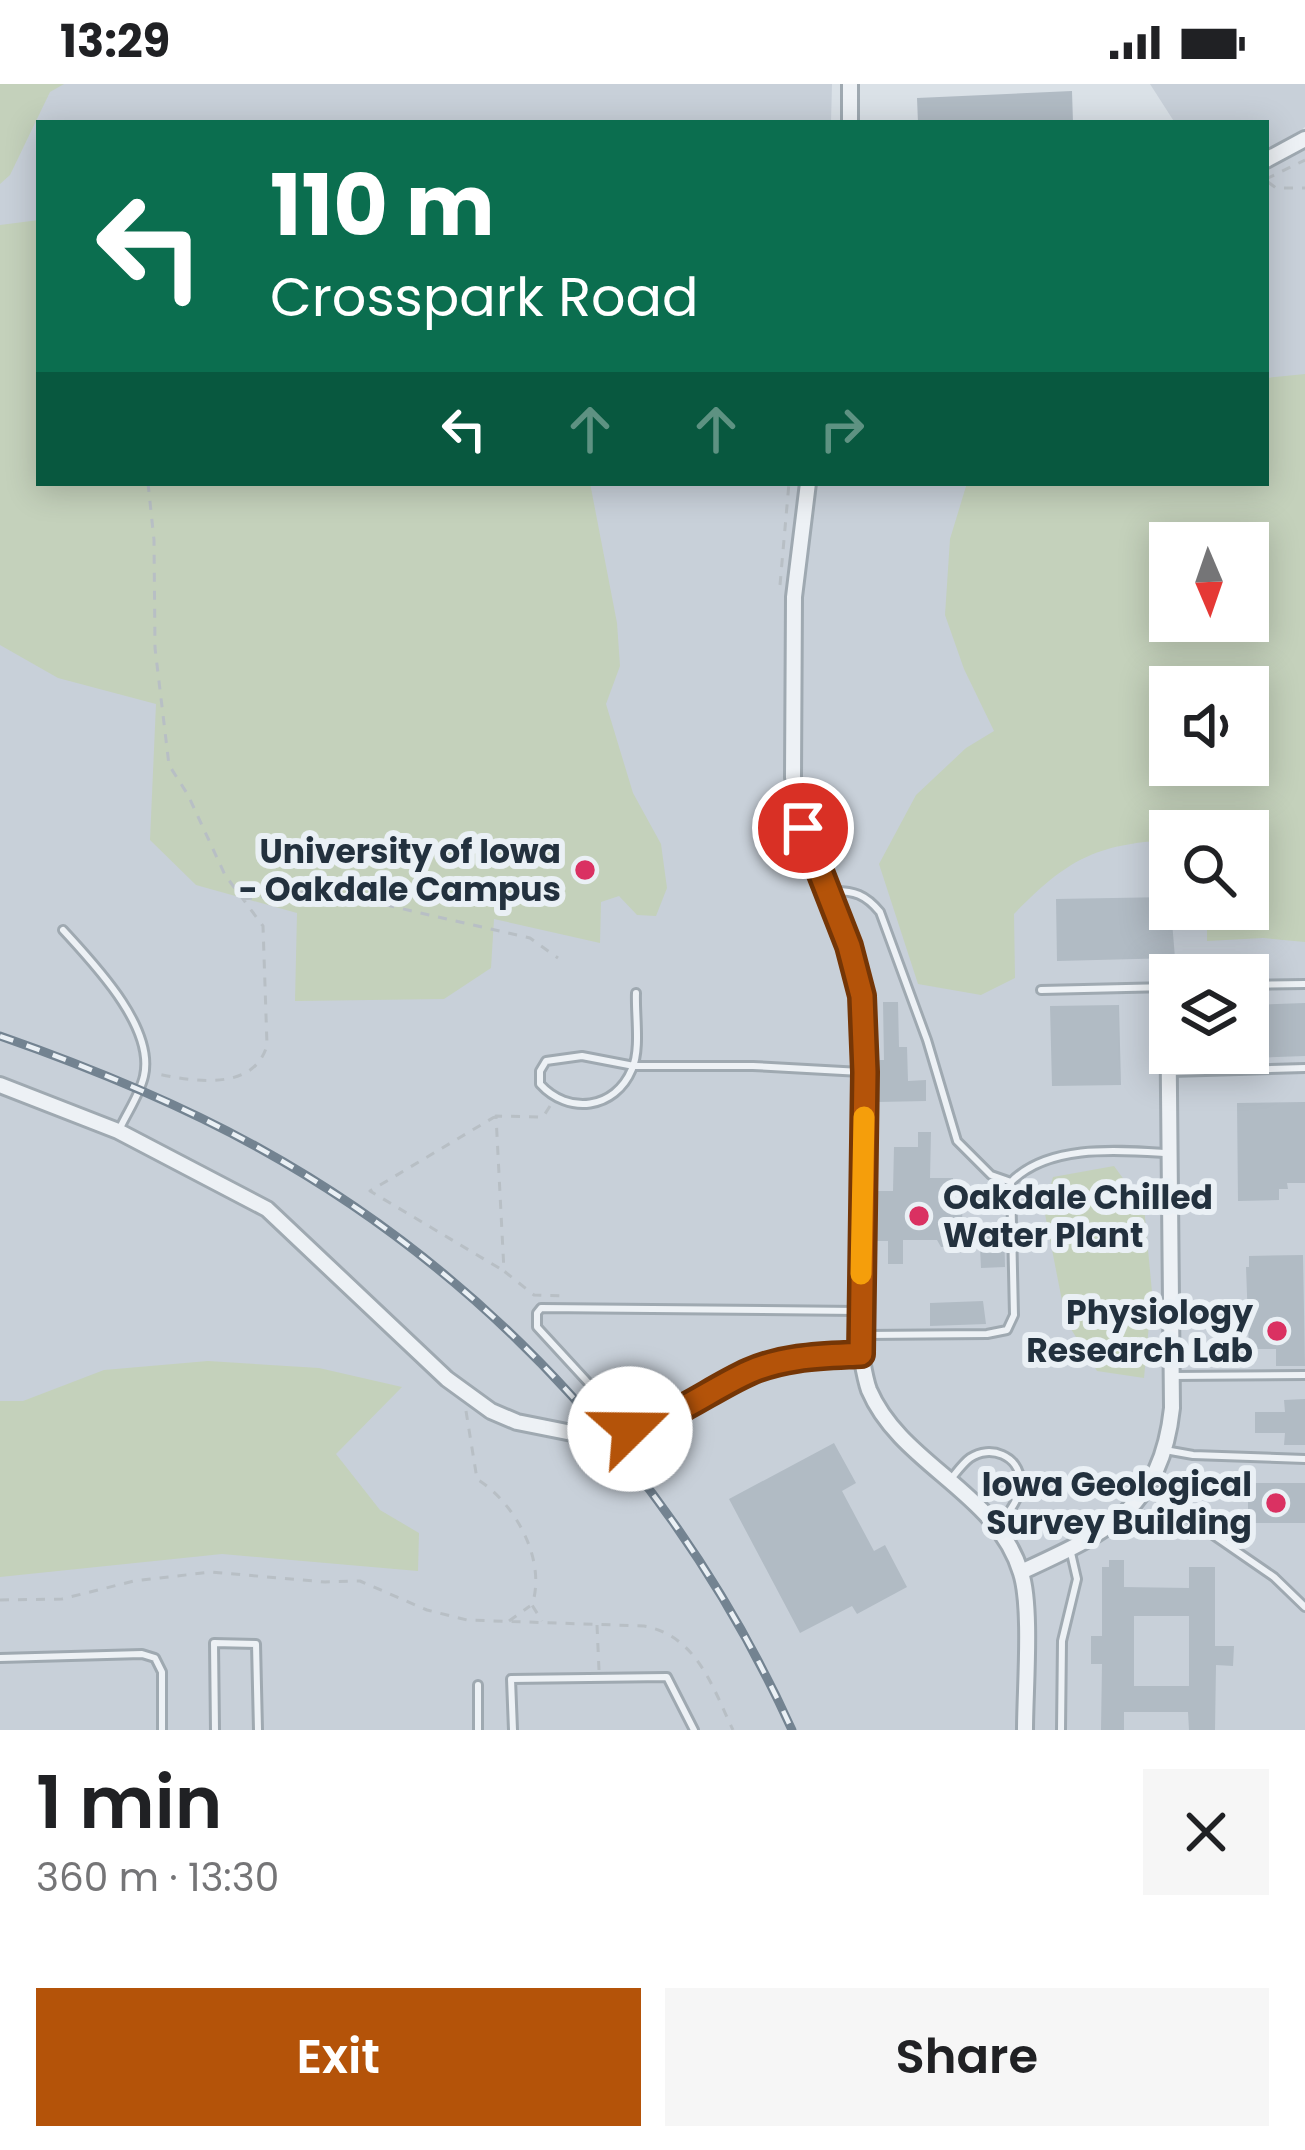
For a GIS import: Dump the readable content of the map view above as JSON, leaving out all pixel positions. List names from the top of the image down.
{
  "places": [
    "University of Iowa - Oakdale Campus",
    "Oakdale Chilled Water Plant",
    "Physiology Research Lab",
    "Iowa Geological Survey Building"
  ],
  "north": "bottom",
  "page": {
    "status": "13:29",
    "turn": ["110 m", "Crosspark Road"],
    "heading": ["1 min", "360 m · 13:30"],
    "buttons": ["Exit", "Share"]
  }
}
